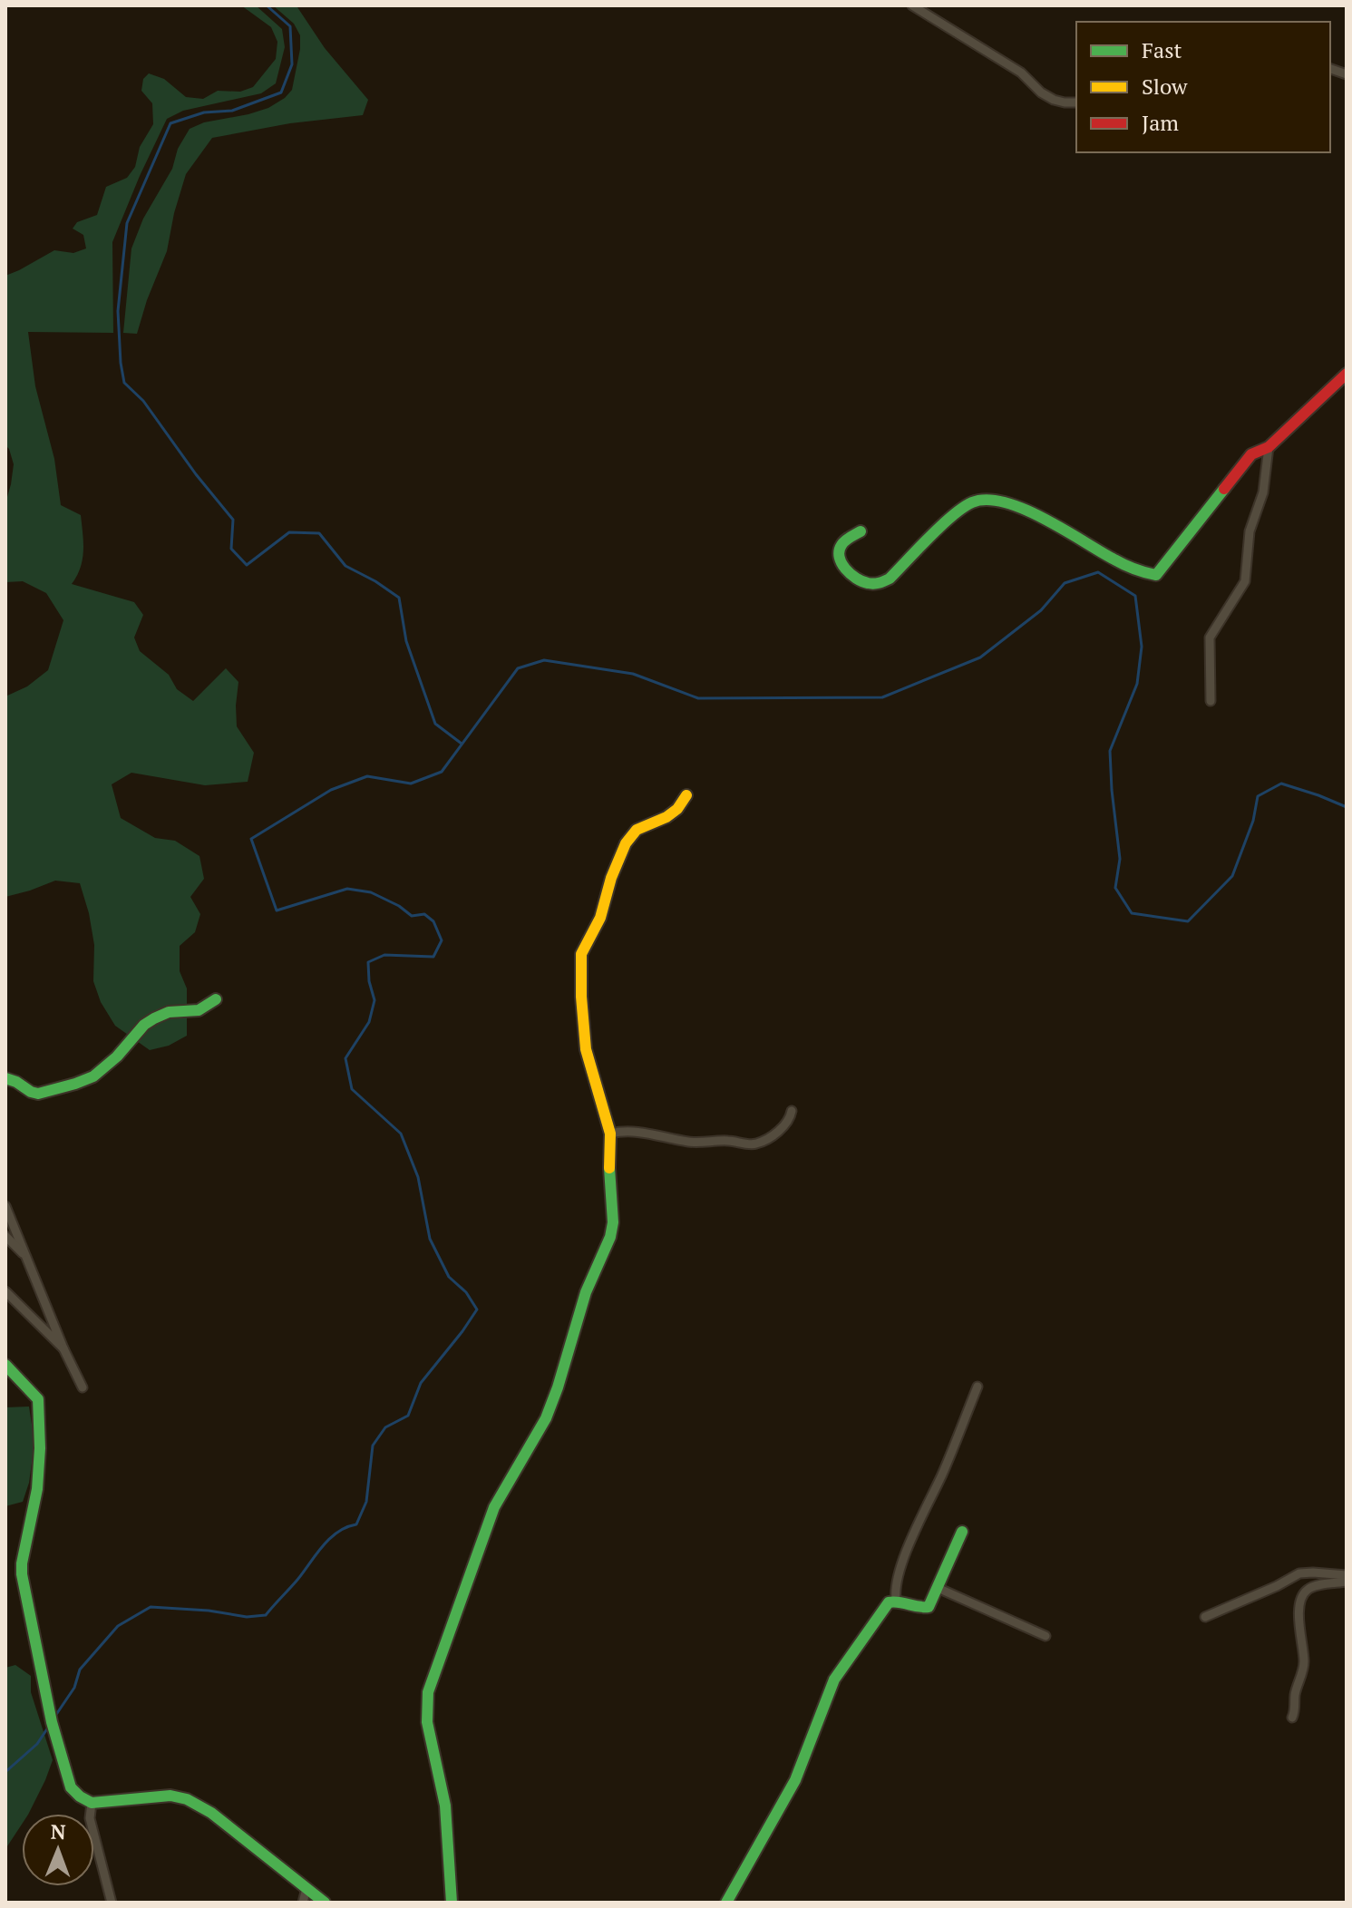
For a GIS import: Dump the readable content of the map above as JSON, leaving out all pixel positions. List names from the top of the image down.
{
  "legend": ["Fast", "Slow", "Jam"],
  "north": "top"
}
